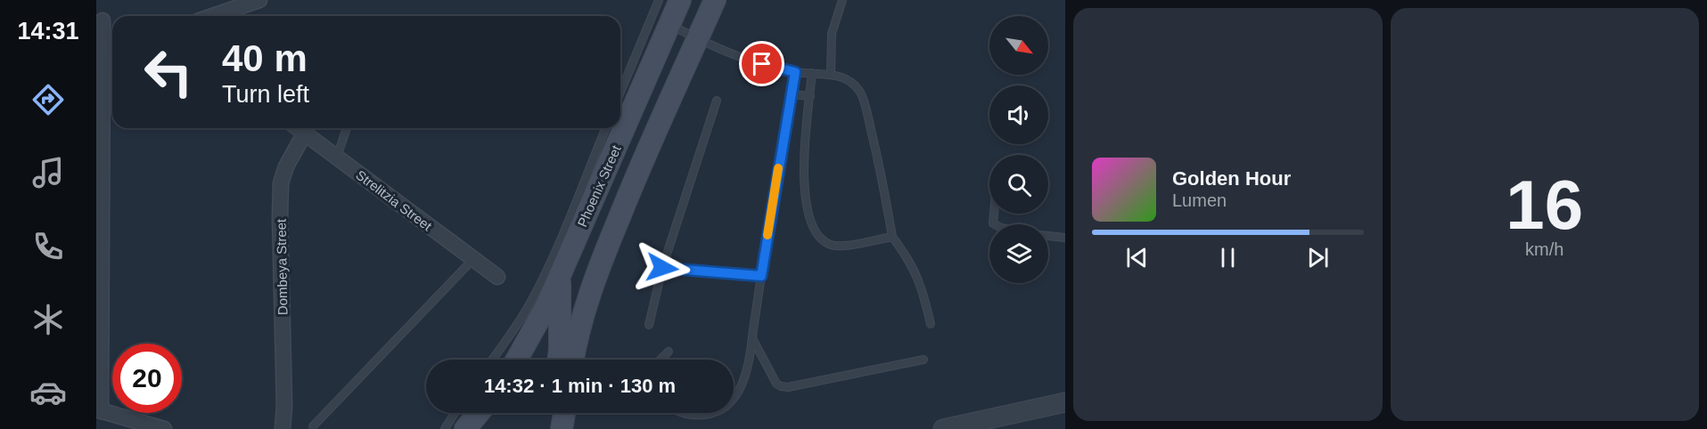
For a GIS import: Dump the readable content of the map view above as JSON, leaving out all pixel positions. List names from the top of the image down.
{
  "streets": {
    "main road": ["Phoenix Street"],
    "street": ["Strelitzia Street", "Dombeya Street"]
  },
  "crossings": [
    ["Strelitzia Street", "Dombeya Street"]
  ],
  "north": "bottom right",
  "page": {
    "tabs": "14:31",
    "tile": ["16", "km/h"],
    "turn": ["40 m", "Turn left"],
    "song": ["Golden Hour", "Lumen"],
    "limit": "20",
    "trip": "14:32 · 1 min · 130 m"
  }
}
